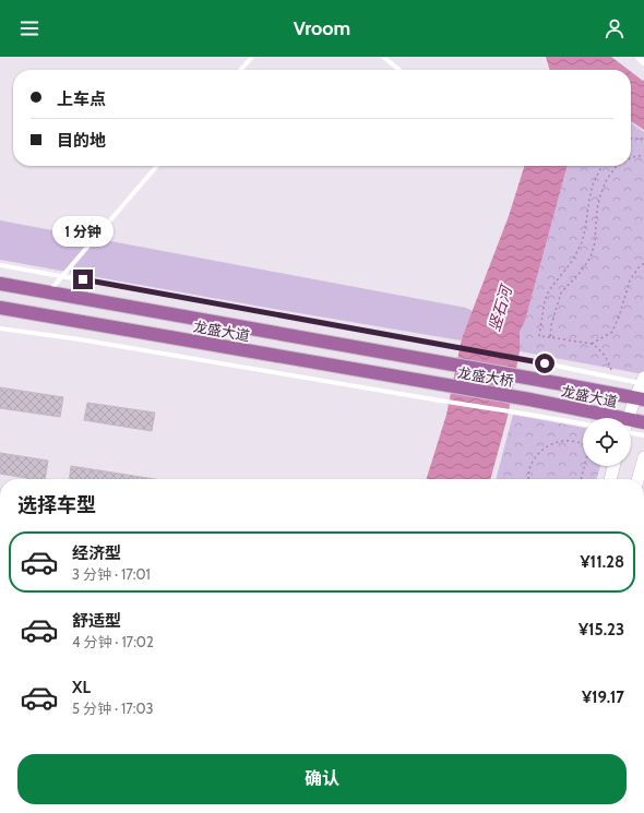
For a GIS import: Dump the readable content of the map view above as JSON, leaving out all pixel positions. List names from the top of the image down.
{
  "streets": {
    "main road": ["龙盛大道", "龙盛大桥"]
  },
  "crossings": [
    ["龙盛大道", "龙盛大桥"]
  ],
  "water": ["竖石河"],
  "page": {
    "header": "Vroom",
    "banner": ["上车点", "目的地"],
    "bubble": "1 分钟",
    "heading": "选择车型",
    "list": [
      {
        "name": "经济型",
        "note": "3 分钟 · 17:01",
        "value": "¥11.28"
      },
      {
        "name": "舒适型",
        "note": "4 分钟 · 17:02",
        "value": "¥15.23"
      },
      {
        "name": "XL",
        "note": "5 分钟 · 17:03",
        "value": "¥19.17"
      }
    ],
    "buttons": "确认"
  }
}
